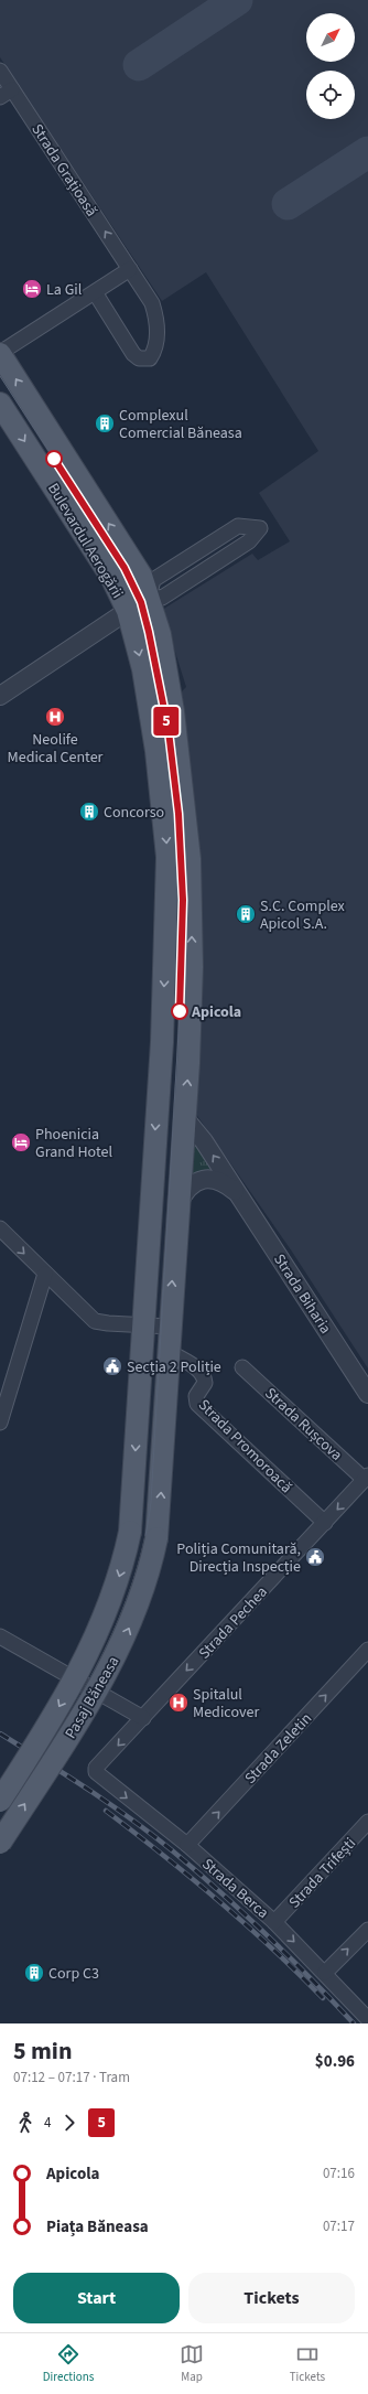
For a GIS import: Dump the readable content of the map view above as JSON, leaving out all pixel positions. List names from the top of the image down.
{
  "streets": {
    "main road": ["Bulevardul Aerogării", "Pasaj Băneasa"],
    "street": [
      "Strada Grațioasă",
      "Strada Biharia",
      "Strada Rușcova",
      "Strada Promoroacă",
      "Strada Pechea",
      "Strada Zeletin",
      "Strada Trifești",
      "Strada Berca"
    ]
  },
  "crossings": [
    ["Bulevardul Aerogării", "Strada Biharia"],
    ["Bulevardul Aerogării", "Pasaj Băneasa"],
    ["Strada Biharia", "Pasaj Băneasa"],
    ["Strada Rușcova", "Strada Pechea"],
    ["Strada Promoroacă", "Strada Pechea"],
    ["Strada Promoroacă", "Pasaj Băneasa"],
    ["Strada Pechea", "Strada Berca"],
    ["Strada Zeletin", "Strada Berca"],
    ["Strada Trifești", "Strada Berca"]
  ],
  "one_way": [
    "Strada Grațioasă",
    "Strada Pechea",
    "Strada Zeletin",
    "Strada Berca"
  ],
  "places": {
    "hotel": ["La Gil", "Phoenicia Grand Hotel"],
    "building": [
      "Complexul Comercial Băneasa",
      "Concorso",
      "S.C. Complex Apicol S.A.",
      "Corp C3"
    ],
    "hospital": ["Neolife Medical Center", "Spitalul Medicover"],
    "other": ["Apicola"],
    "public building": ["Secția 2 Poliție", "Poliția Comunitară, Direcția Inspecție"]
  },
  "lines": ["tram line 5"],
  "north": "top right",
  "page": {
    "on_map": "5",
    "heading": ["5 min", "07:12 – 07:17 · Tram", "$0.96"],
    "legs": ["4", "5"],
    "list": [
      {
        "name": "Apicola",
        "value": "07:16"
      },
      {
        "name": "Piața Băneasa",
        "value": "07:17"
      }
    ],
    "buttons": ["Start", "Tickets"],
    "tabs": ["Directions", "Map", "Tickets"]
  }
}
